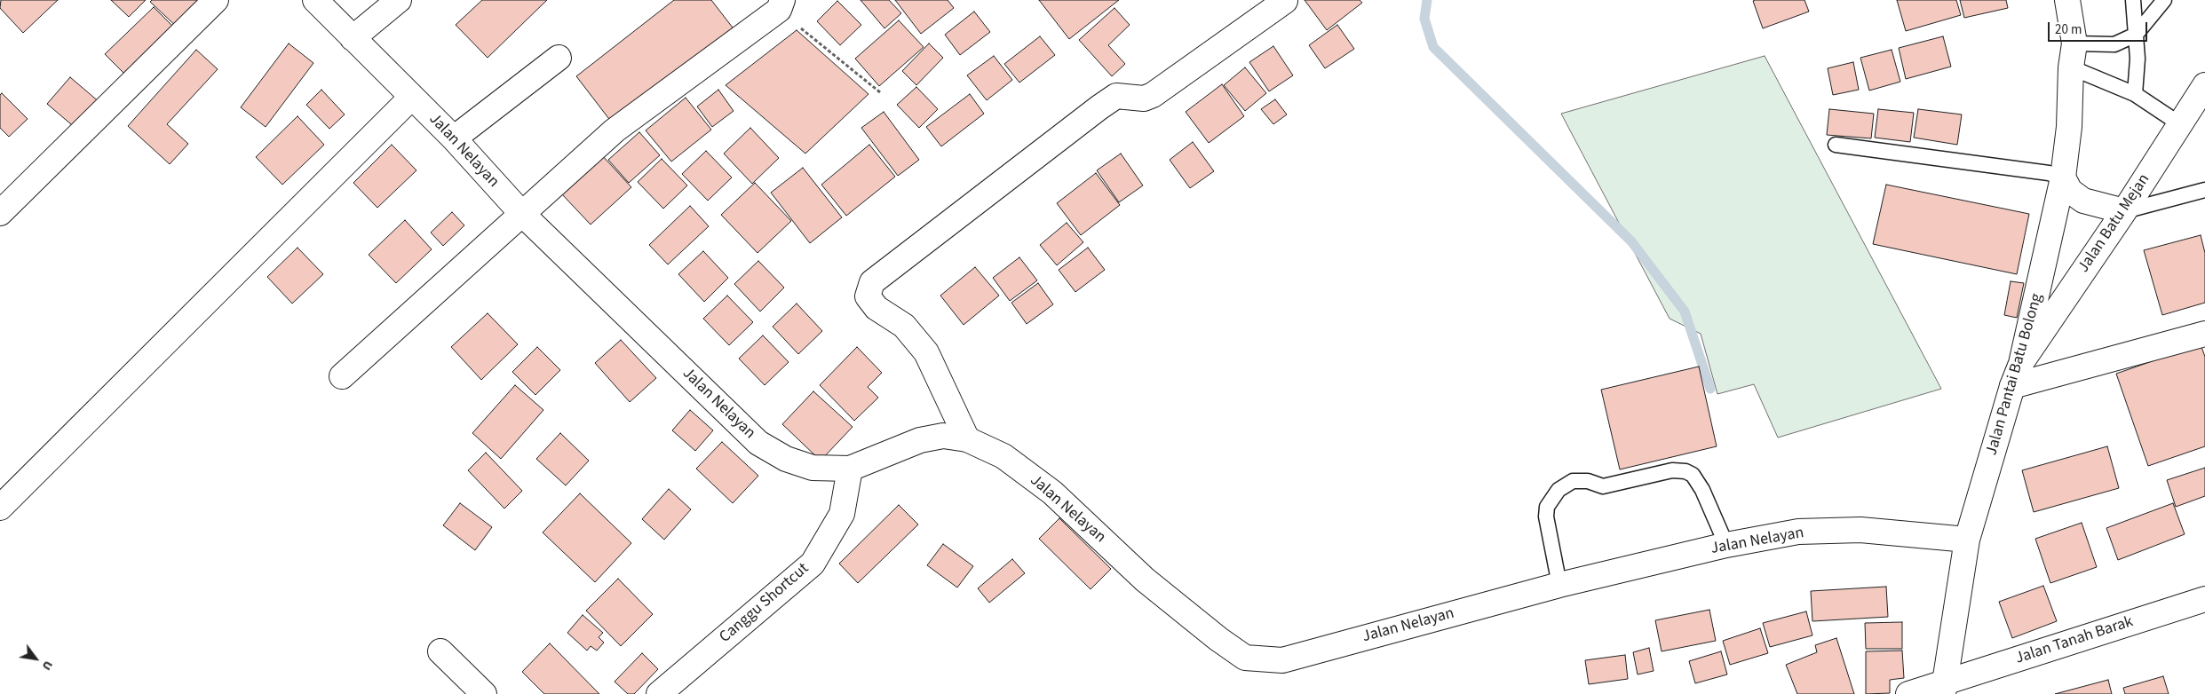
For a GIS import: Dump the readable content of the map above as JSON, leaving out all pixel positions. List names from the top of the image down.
{
  "streets": {
    "street": [
      "Jalan Nelayan",
      "Jalan Batu Mejan",
      "Jalan Pantai Batu Bolong",
      "Canggu Shortcut",
      "Jalan Tanah Barak"
    ]
  },
  "crossings": [
    ["Jalan Nelayan", "Jalan Pantai Batu Bolong"],
    ["Jalan Nelayan", "Canggu Shortcut"],
    ["Jalan Batu Mejan", "Jalan Pantai Batu Bolong"],
    ["Jalan Pantai Batu Bolong", "Jalan Tanah Barak"]
  ],
  "scale_bar": "20 m",
  "north": "bottom right"
}
